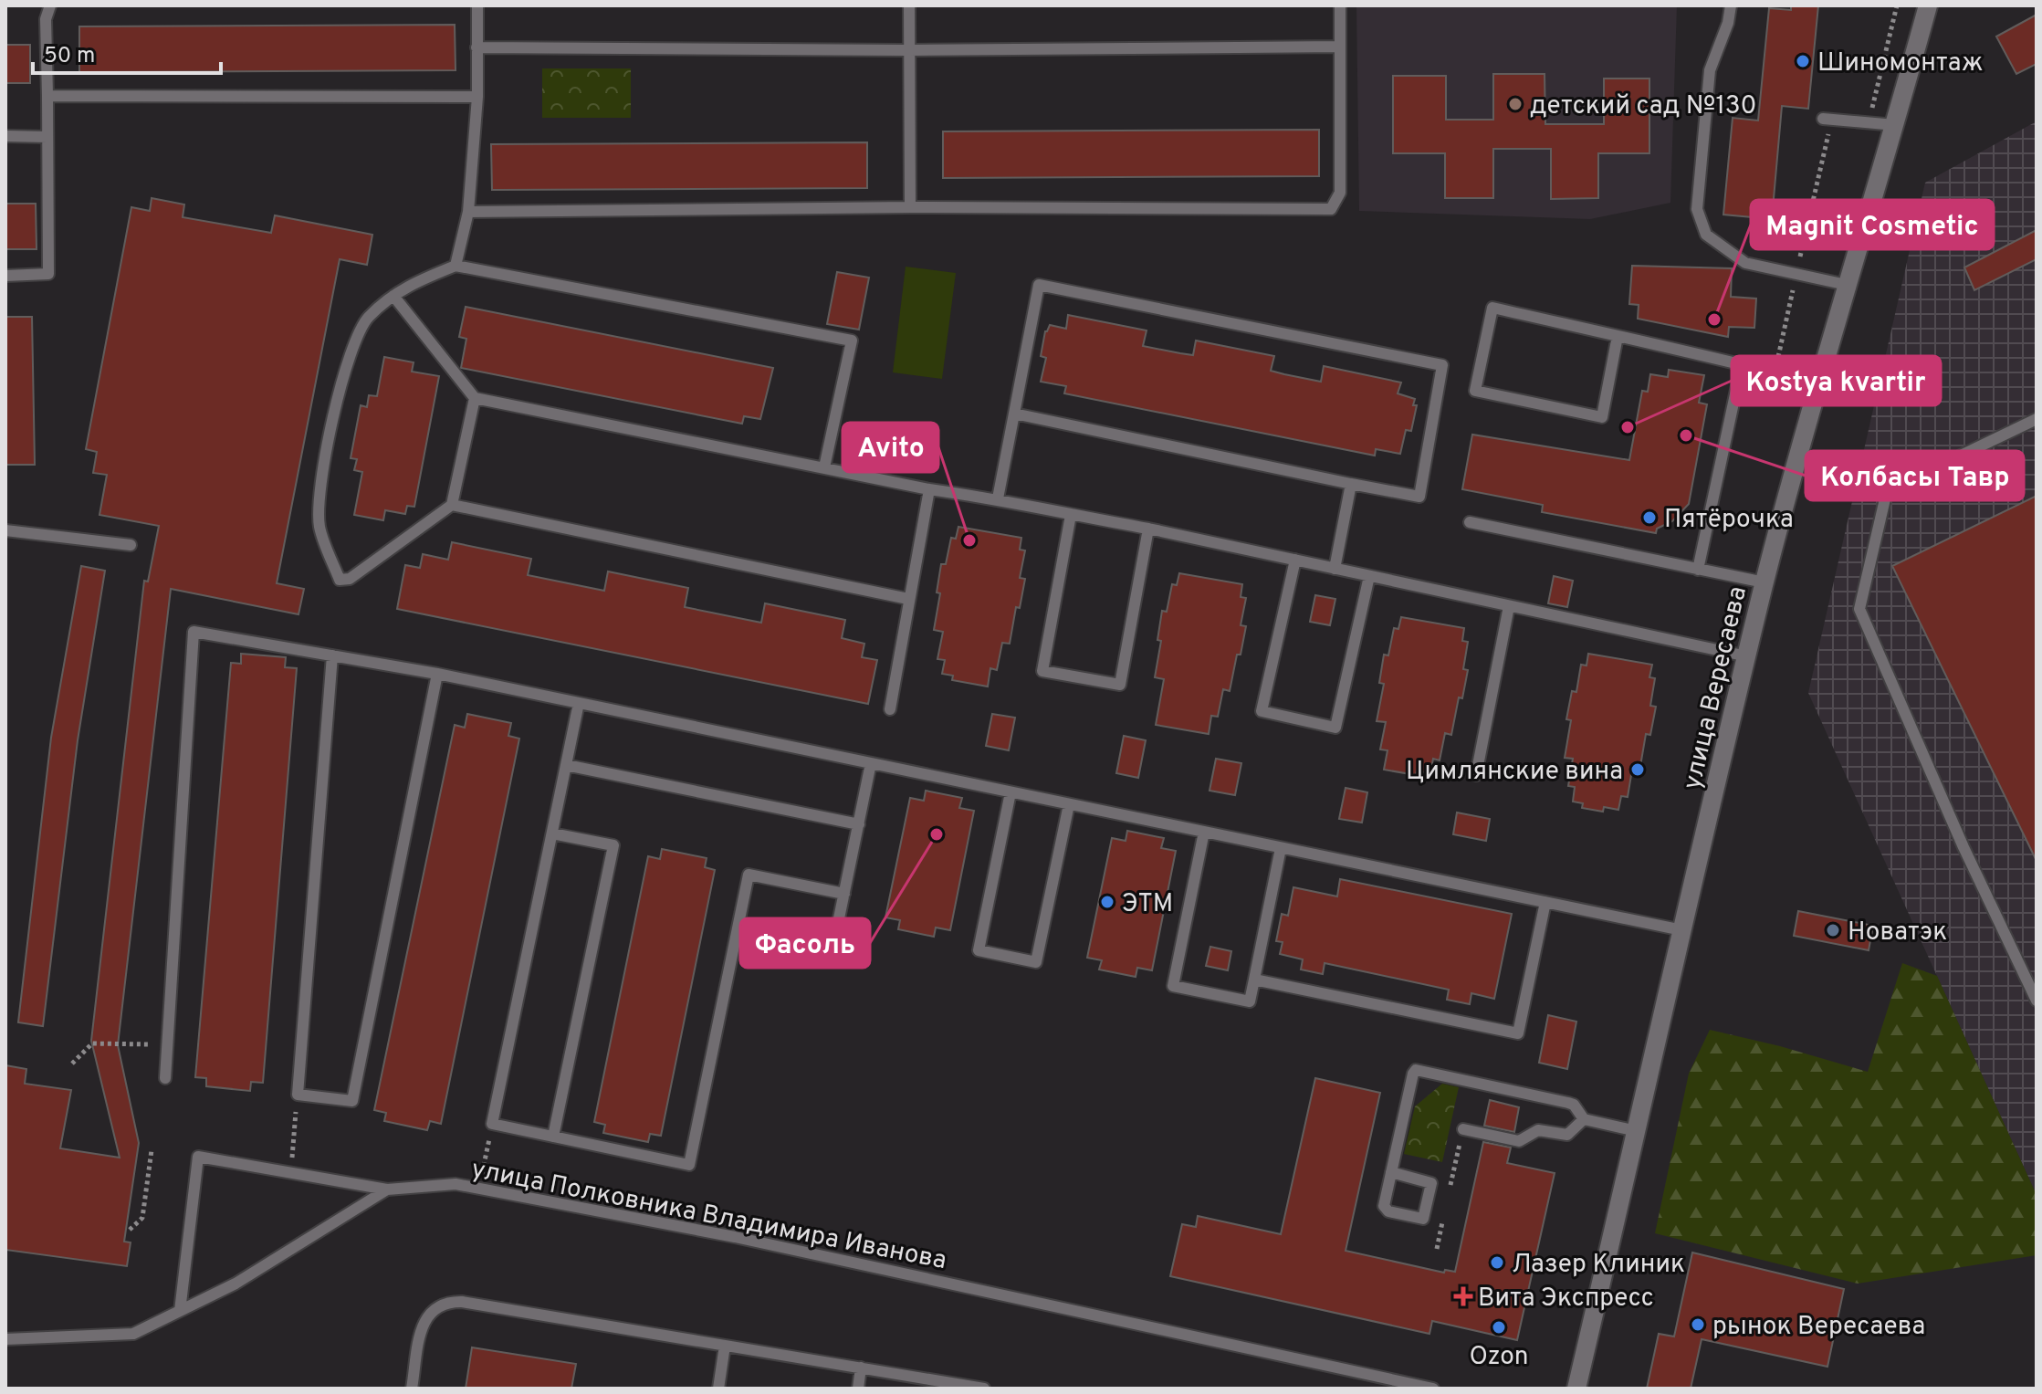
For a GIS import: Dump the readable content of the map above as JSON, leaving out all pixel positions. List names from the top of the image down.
{
  "streets": {
    "main road": ["улица Вересаева"],
    "lane": ["улица Полковника Владимира Иванова"]
  },
  "places": {
    "other": [
      "Шиномонтаж",
      "детский сад №130",
      "Magnit Cosmetic",
      "Kostya kvartir",
      "Колбасы Тавр",
      "Пятёрочка",
      "Avito",
      "Цимлянские вина",
      "Фасоль",
      "ЭТМ",
      "Новатэк",
      "Лазер Клиник",
      "рынок Вересаева",
      "Ozon"
    ],
    "health": ["Вита Экспресс"]
  },
  "scale_bar": "50 m"
}
